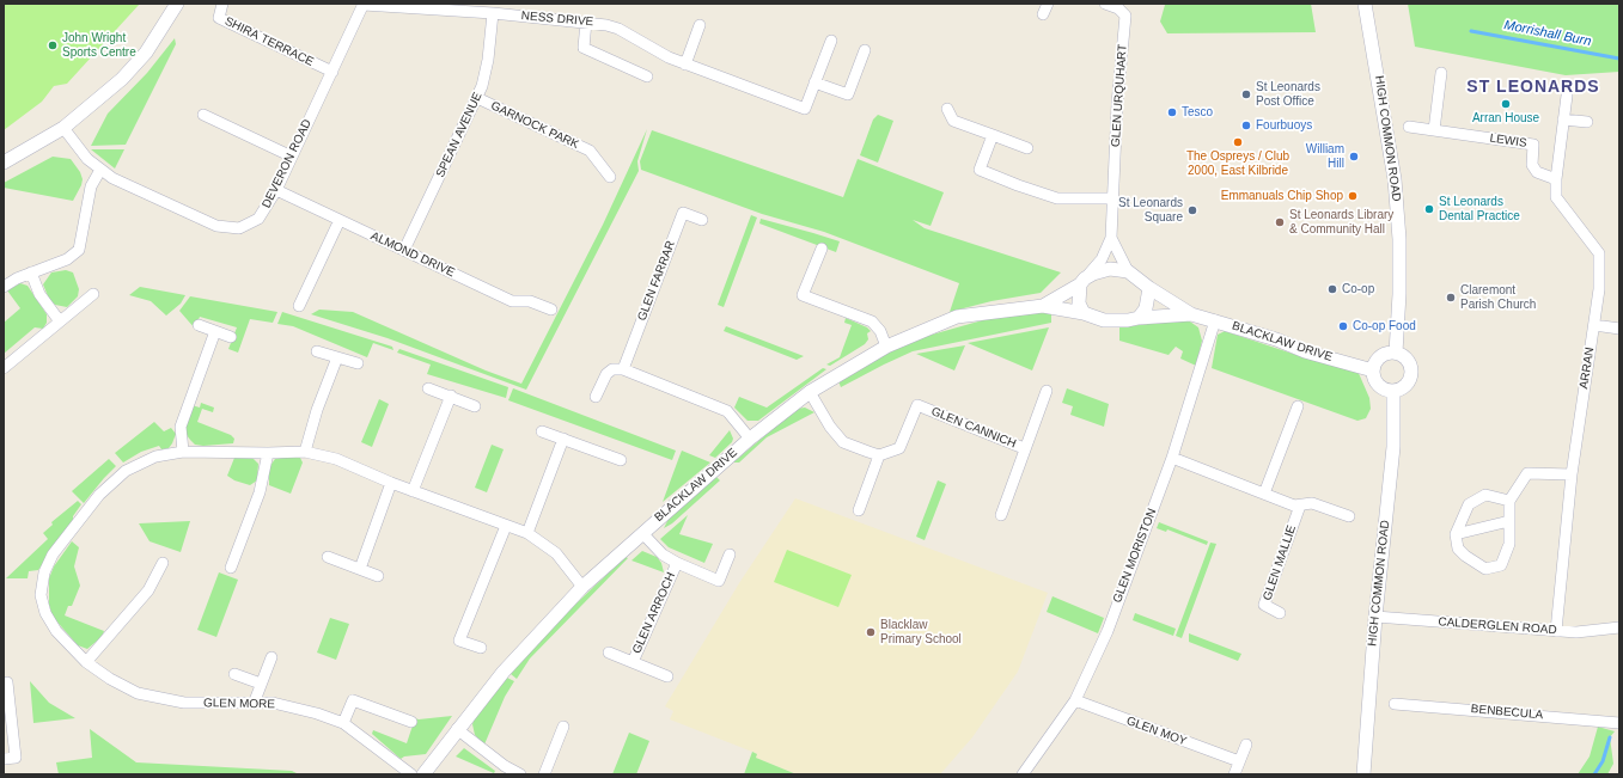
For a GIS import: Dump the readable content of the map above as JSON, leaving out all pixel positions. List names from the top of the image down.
{
  "streets": {
    "street": [
      "NESS DRIVE",
      "SHIRA TERRACE",
      "GLEN URQUHART",
      "GARNOCK PARK",
      "SPEAN AVENUE",
      "HIGH COMMON ROAD",
      "LEWIS",
      "DEVERON ROAD",
      "ALMOND DRIVE",
      "GLEN FARRAR",
      "BLACKLAW DRIVE",
      "ARRAN",
      "GLEN CANNICH",
      "GLEN MORISTON",
      "GLEN MALLIE",
      "GLEN ARROCH",
      "CALDERGLEN ROAD",
      "GLEN MORE",
      "BENBECULA",
      "GLEN MOY"
    ]
  },
  "crossings": [
    ["NESS DRIVE", "SPEAN AVENUE"],
    ["NESS DRIVE", "DEVERON ROAD"],
    ["SHIRA TERRACE", "DEVERON ROAD"],
    ["GLEN URQUHART", "BLACKLAW DRIVE"],
    ["GARNOCK PARK", "SPEAN AVENUE"],
    ["SPEAN AVENUE", "ALMOND DRIVE"],
    ["HIGH COMMON ROAD", "BLACKLAW DRIVE"],
    ["HIGH COMMON ROAD", "CALDERGLEN ROAD"],
    ["LEWIS", "ARRAN"],
    ["DEVERON ROAD", "ALMOND DRIVE"],
    ["BLACKLAW DRIVE", "GLEN MORISTON"],
    ["BLACKLAW DRIVE", "GLEN ARROCH"],
    ["BLACKLAW DRIVE", "GLEN MORE"],
    ["ARRAN", "CALDERGLEN ROAD"],
    ["GLEN MORISTON", "GLEN MOY"]
  ],
  "districts": ["ST LEONARDS"],
  "water": ["Morrishall Burn"],
  "places": [
    "John Wright Sports Centre",
    "St Leonards Post Office",
    "Arran House",
    "Tesco",
    "Fourbuoys",
    "The Ospreys / Club 2000, East Kilbride",
    "William Hill",
    "Emmanuals Chip Shop",
    "St Leonards Dental Practice",
    "St Leonards Square",
    "St Leonards Library & Community Hall",
    "Co-op",
    "Claremont Parish Church",
    "Co-op Food",
    "Blacklaw Primary School"
  ]
}
